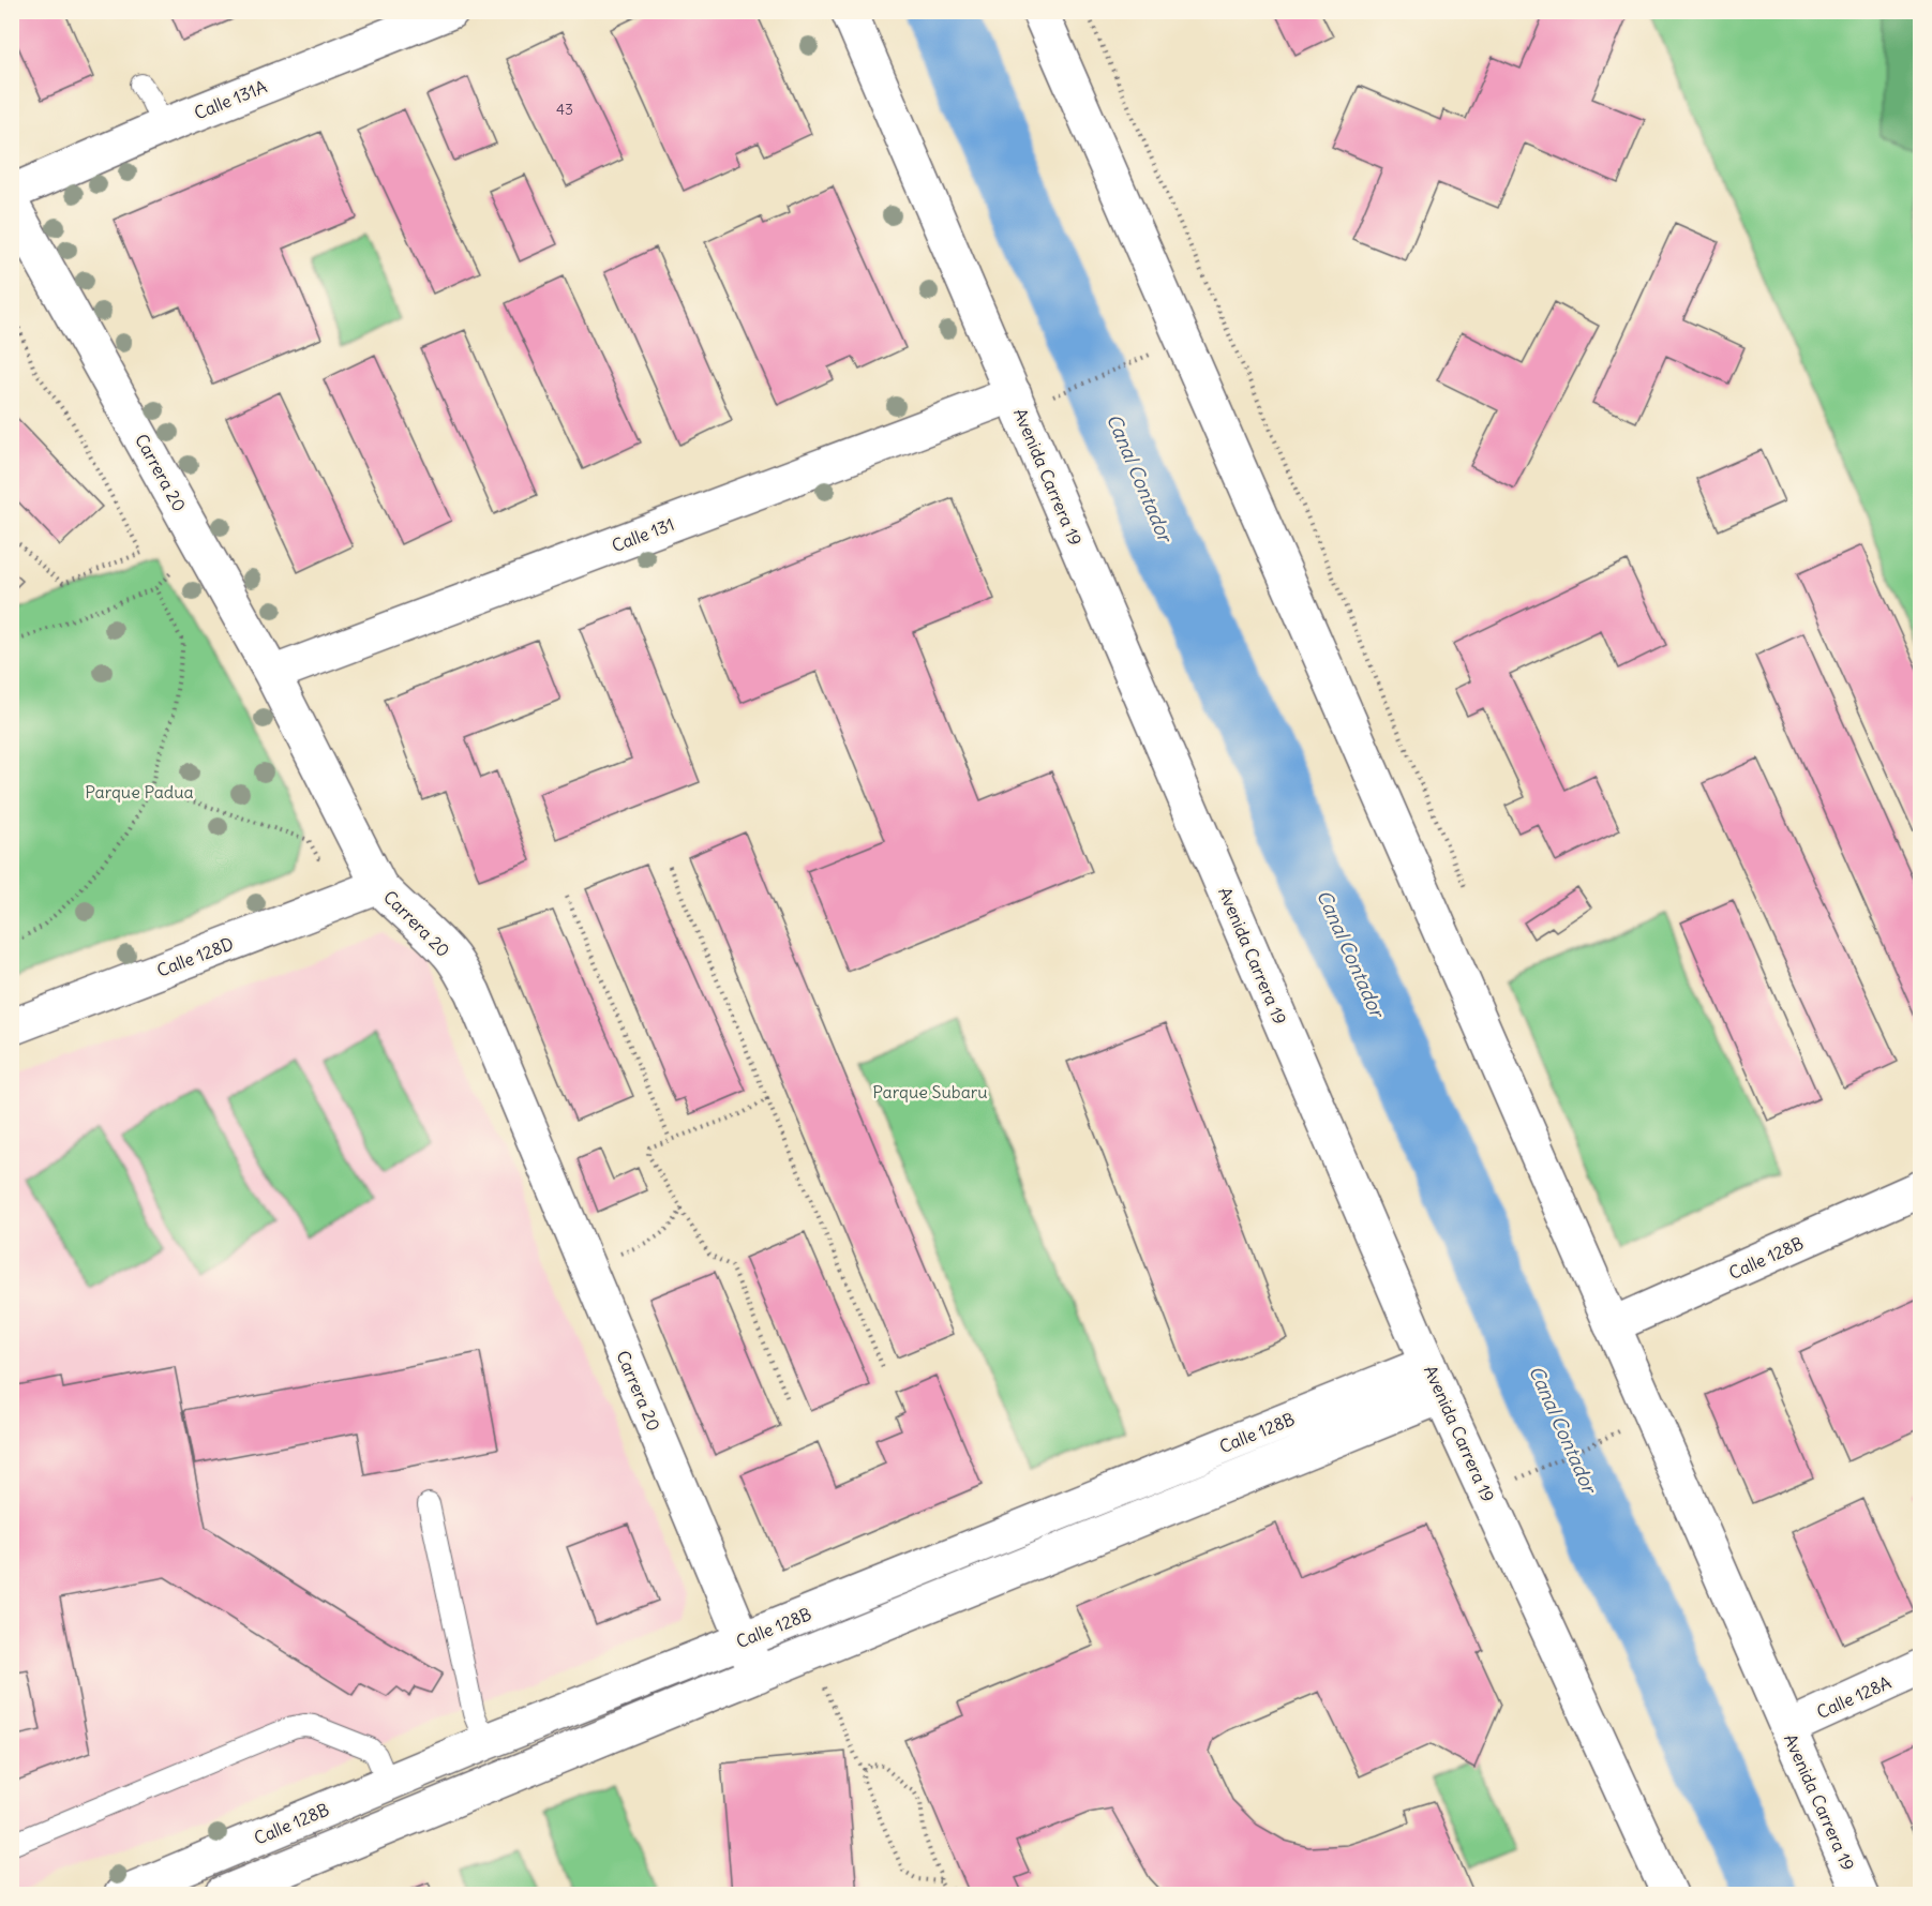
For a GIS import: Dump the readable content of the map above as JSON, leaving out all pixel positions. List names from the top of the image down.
{
  "streets": {
    "street": [
      "Calle 131A",
      "Carrera 20",
      "Avenida Carrera 19",
      "Calle 131",
      "Calle 128D",
      "Calle 128B",
      "Calle 128A"
    ]
  },
  "crossings": [
    ["Carrera 20", "Calle 131"],
    ["Carrera 20", "Calle 128D"],
    ["Carrera 20", "Calle 128B"],
    ["Avenida Carrera 19", "Calle 131"],
    ["Avenida Carrera 19", "Calle 128B"],
    ["Avenida Carrera 19", "Calle 128A"]
  ],
  "water": ["Canal Contador"],
  "parks": ["Parque Padua", "Parque Subaru"],
  "house_numbers": ["43"]
}
